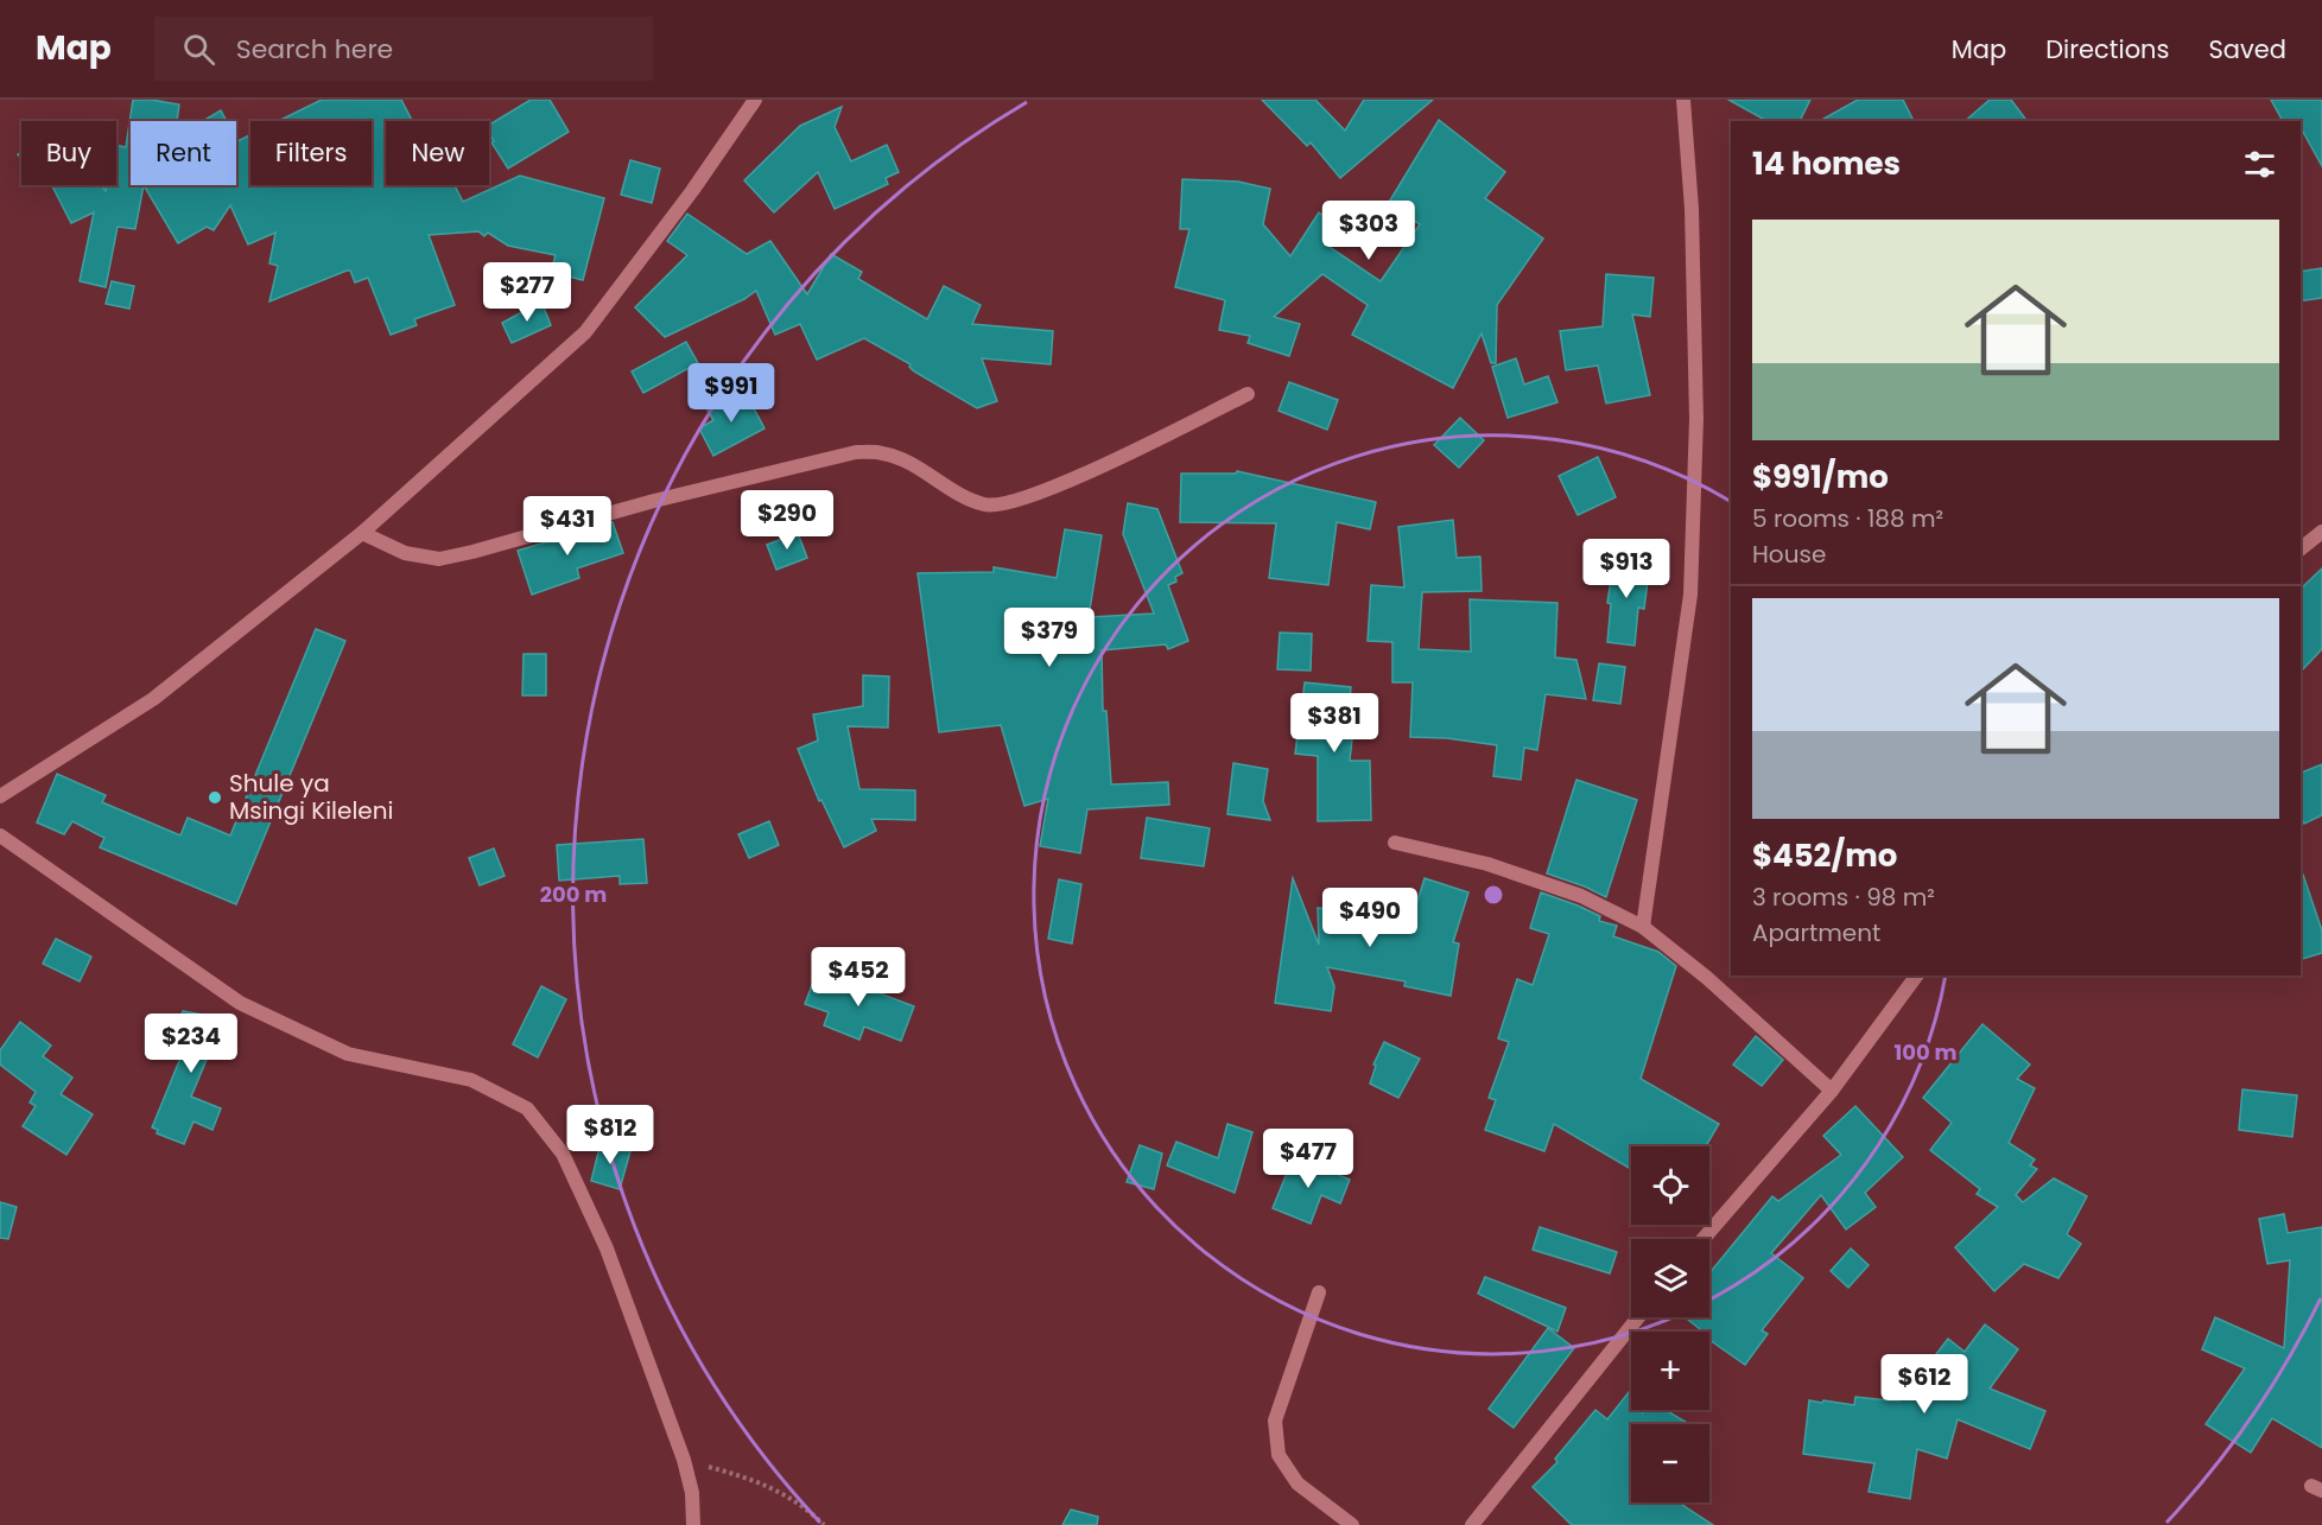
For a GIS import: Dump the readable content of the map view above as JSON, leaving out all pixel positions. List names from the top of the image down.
{
  "places": ["Shule ya Msingi Kileleni"],
  "page": {
    "header": "Map",
    "search": "Search here",
    "nav": ["Map", "Directions", "Saved"],
    "chip": [
      "Buy",
      "Rent",
      "Filters",
      "New"
    ],
    "heading": "14 homes",
    "price": [
      "$303",
      "$277",
      "$991",
      "$290",
      "$431",
      "$913",
      "$379",
      "$381",
      "$490",
      "$452",
      "$234",
      "$812",
      "$477",
      "$612"
    ],
    "list": [
      {
        "name": "$991/mo",
        "note": "5 rooms · 188 m² · House"
      },
      {
        "name": "$452/mo",
        "note": "3 rooms · 98 m² · Apartment"
      }
    ],
    "map_buttons": ["+", "−"]
  },
  "rings": ["200 m", "100 m"]
}
